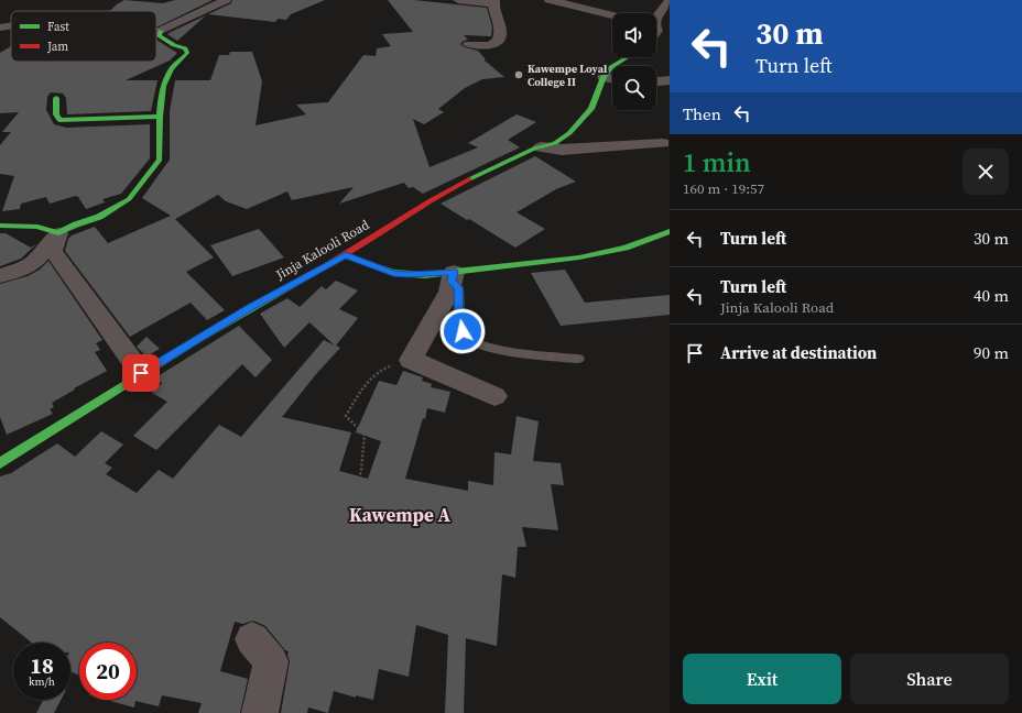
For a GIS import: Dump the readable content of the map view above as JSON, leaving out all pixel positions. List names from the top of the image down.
{
  "streets": {
    "street": ["Jinja Kalooli Road"]
  },
  "districts": ["Kawempe A"],
  "places": ["Kawempe Loyal College II"],
  "legend": ["Fast", "Jam"],
  "page": {
    "turn": ["30 m", "Turn left"],
    "then": "Then",
    "heading": ["1 min", "160 m · 19:57"],
    "list": [
      {
        "name": "Turn left",
        "value": "30 m"
      },
      {
        "name": "Turn left",
        "note": "Jinja Kalooli Road",
        "value": "40 m"
      },
      {
        "name": "Arrive at destination",
        "value": "90 m"
      }
    ],
    "speed": "18 km/h",
    "limit": "20",
    "buttons": ["Exit", "Share"]
  }
}
